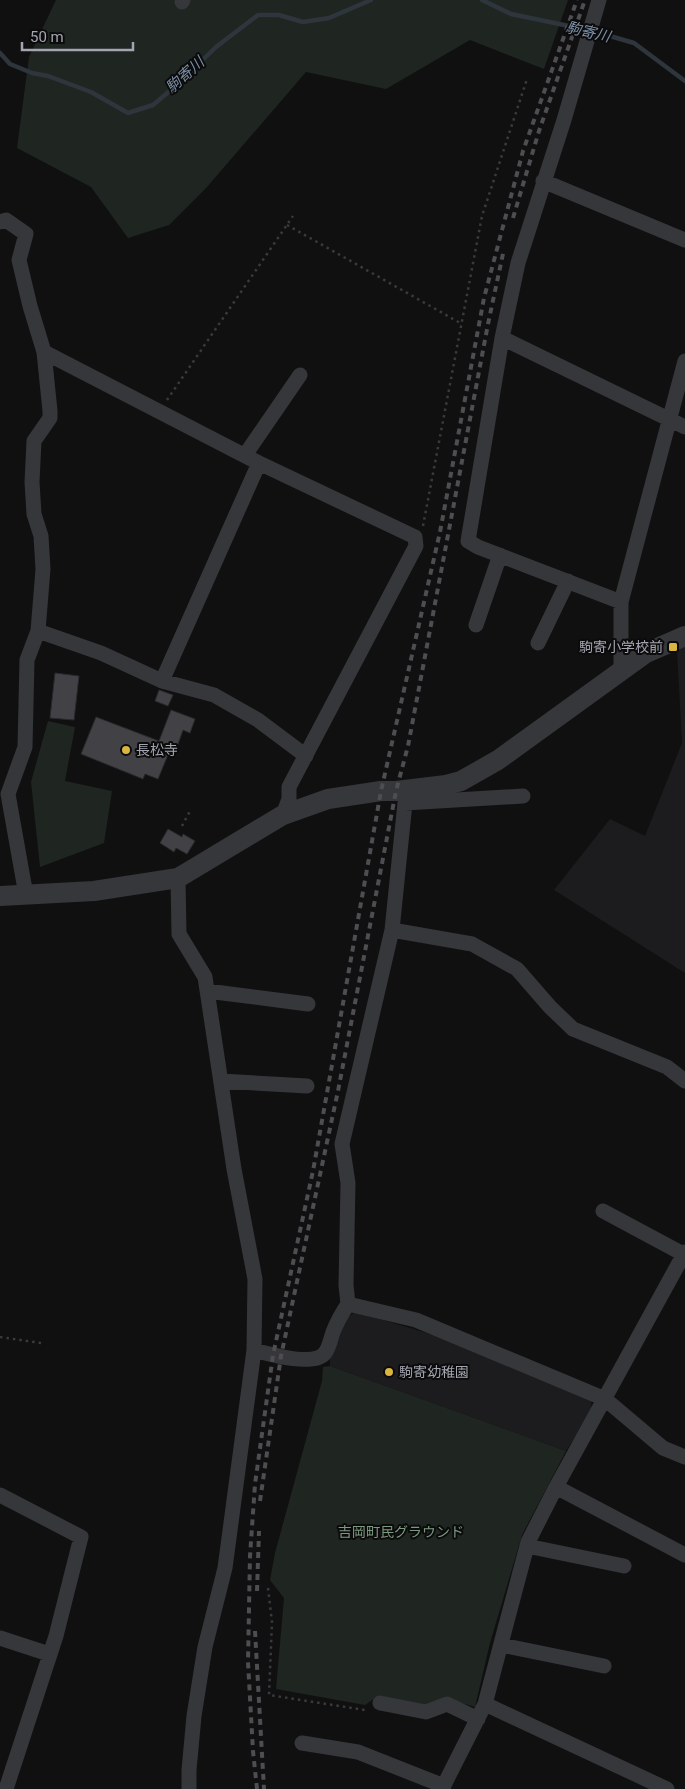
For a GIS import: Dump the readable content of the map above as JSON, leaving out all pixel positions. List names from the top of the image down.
{
  "water": ["駒寄川"],
  "parks": ["吉岡町民グラウンド"],
  "places": {
    "transit": ["駒寄小学校前"],
    "other": ["長松寺", "駒寄幼稚園"]
  },
  "scale_bar": "50 m"
}
